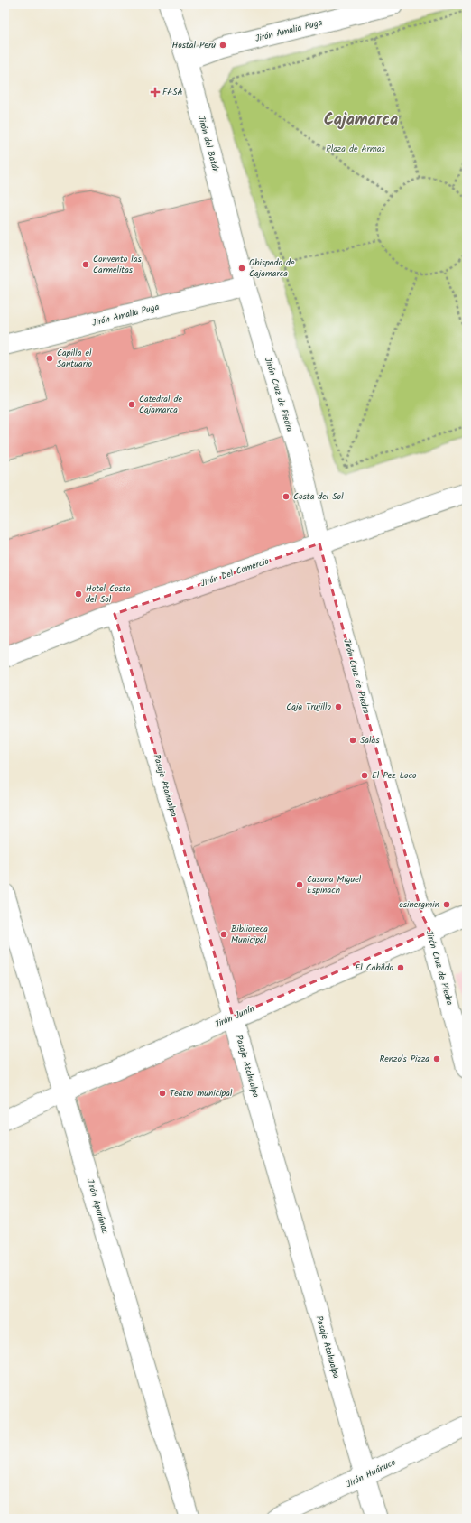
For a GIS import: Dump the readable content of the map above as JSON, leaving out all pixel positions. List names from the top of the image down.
{
  "streets": {
    "street": [
      "Jirón Amalia Puga",
      "Jirón del Batán",
      "Jirón Cruz de Piedra",
      "Jirón Del Comercio",
      "Pasaje Atahualpa",
      "Jirón Junín",
      "Jirón Apurímac",
      "Jirón Huánuco"
    ]
  },
  "crossings": [
    ["Jirón Amalia Puga", "Jirón del Batán"],
    ["Jirón Amalia Puga", "Jirón Cruz de Piedra"],
    ["Jirón del Batán", "Jirón Cruz de Piedra"],
    ["Jirón Cruz de Piedra", "Jirón Del Comercio"],
    ["Jirón Cruz de Piedra", "Jirón Junín"],
    ["Jirón Del Comercio", "Pasaje Atahualpa"],
    ["Pasaje Atahualpa", "Jirón Junín"],
    ["Pasaje Atahualpa", "Jirón Huánuco"],
    ["Jirón Junín", "Jirón Apurímac"]
  ],
  "districts": ["Cajamarca"],
  "parks": ["Plaza de Armas"],
  "places": {
    "other": [
      "Hostal Perú",
      "Convento las Carmelitas",
      "Obispado de Cajamarca",
      "Capilla el Santuario",
      "Catedral de Cajamarca",
      "Costa del Sol",
      "Hotel Costa del Sol",
      "Caja Trujillo",
      "Salas",
      "El Pez Loco",
      "Casona Miguel Espinach",
      "osinergmin",
      "Biblioteca Municipal",
      "El Cabildo",
      "Renzo's Pizza",
      "Teatro municipal"
    ],
    "health": ["FASA"]
  }
}
